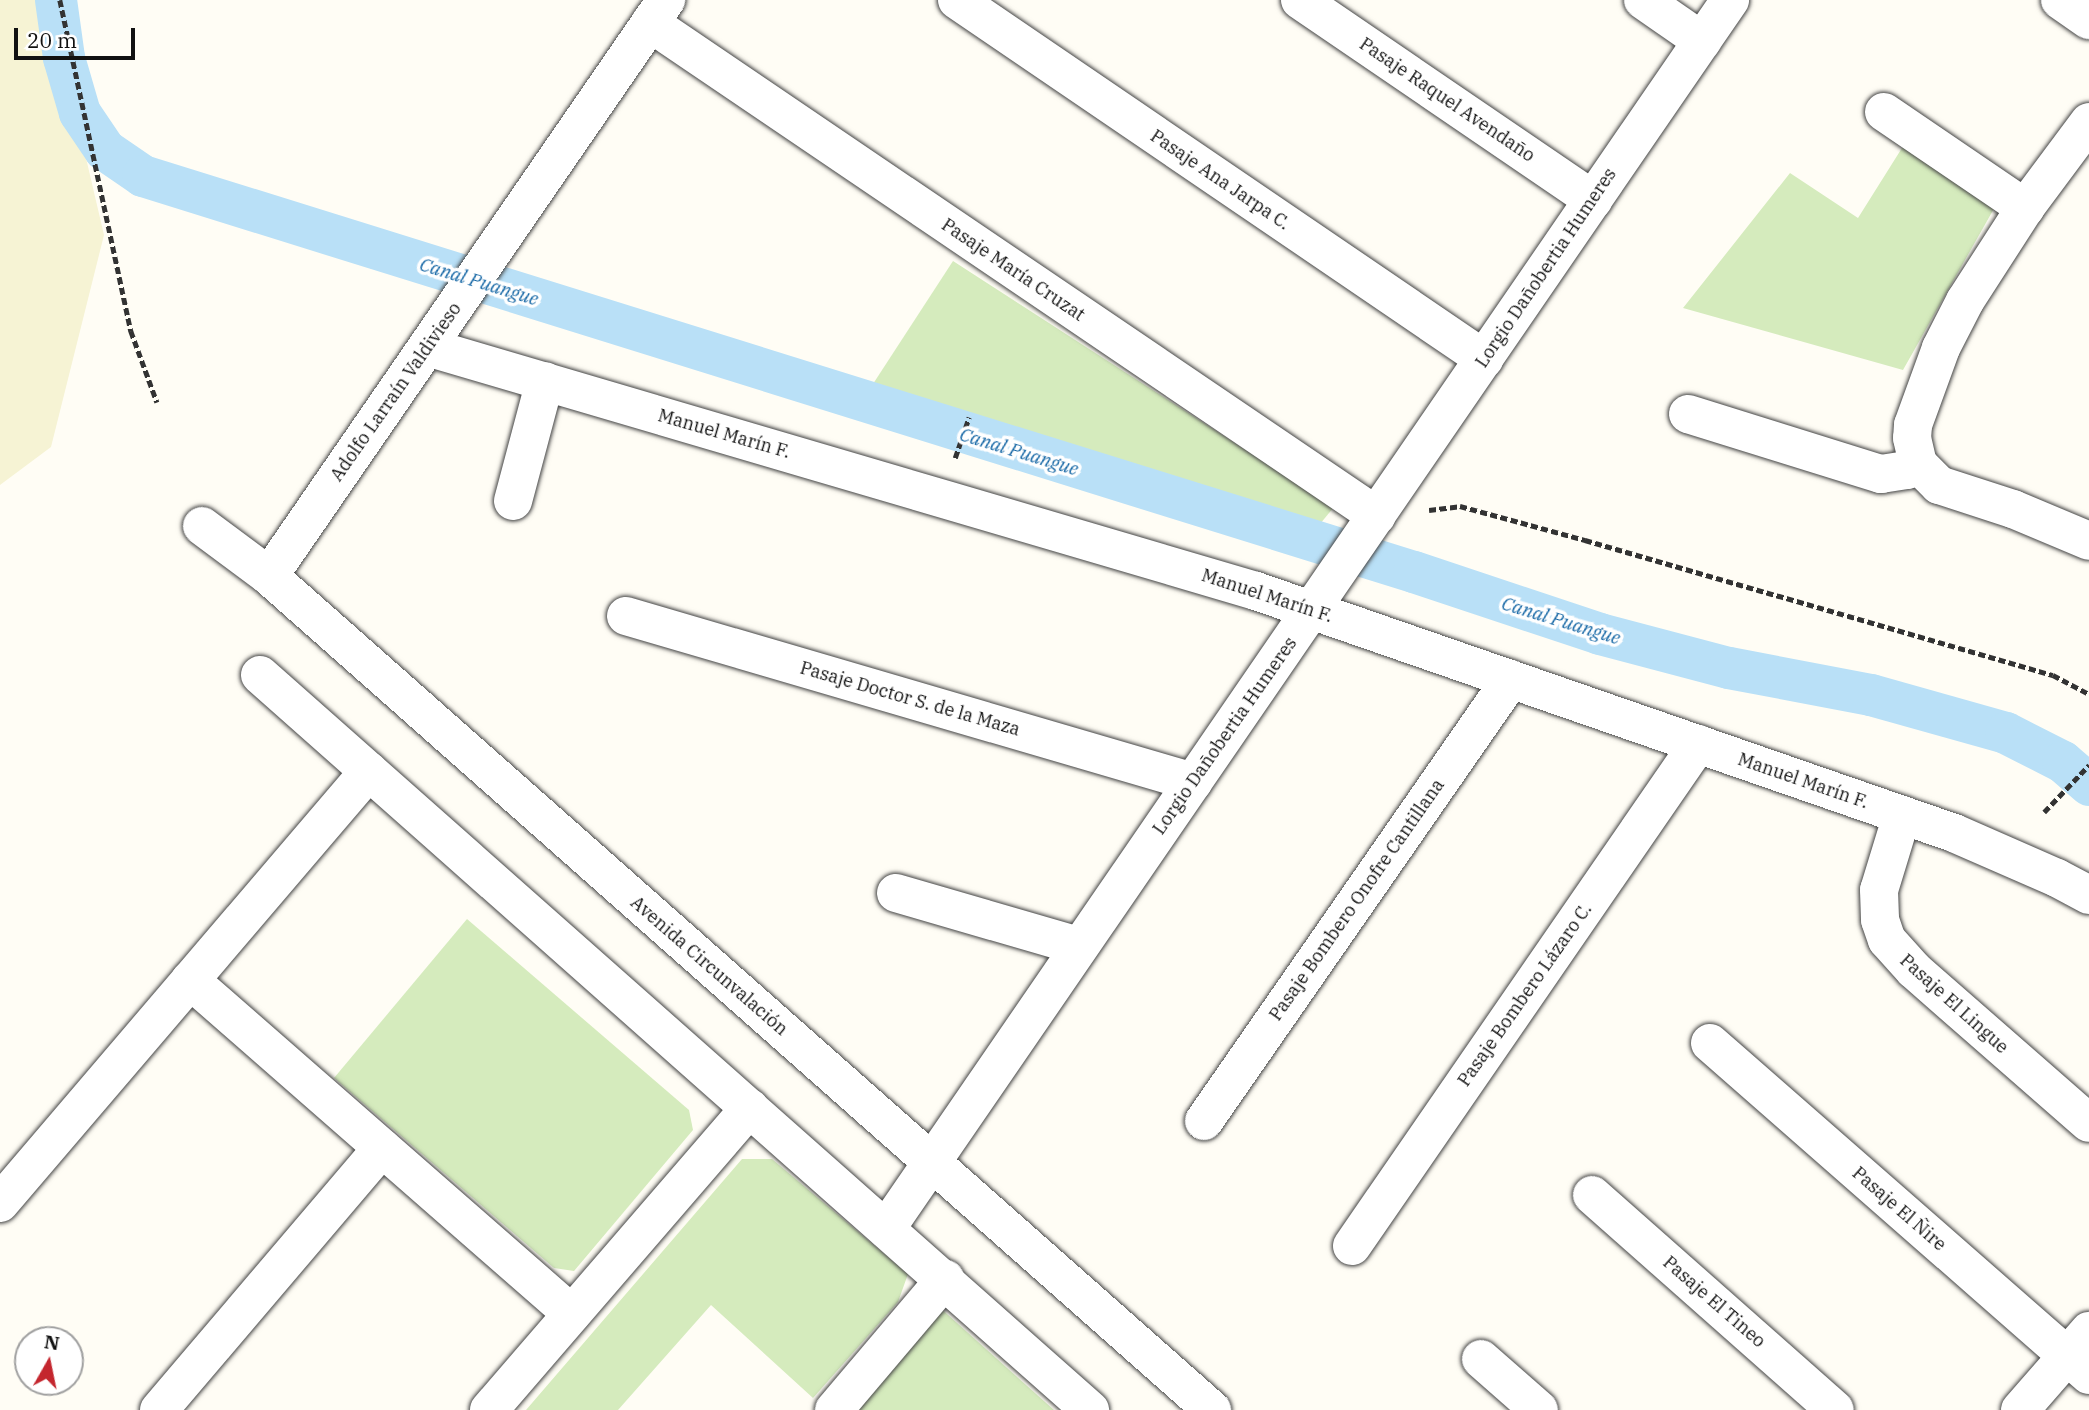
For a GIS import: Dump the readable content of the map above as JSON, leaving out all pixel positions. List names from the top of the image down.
{
  "streets": {
    "street": [
      "Pasaje Raquel Avendaño",
      "Pasaje Ana Jarpa C.",
      "Lorgio Dañobertia Humeres",
      "Pasaje María Cruzat",
      "Adolfo Larraín Valdivieso",
      "Manuel Marín F.",
      "Pasaje Doctor S. de la Maza",
      "Pasaje Bombero Onofre Cantillana",
      "Avenida Circunvalación",
      "Pasaje Bombero Lázaro C.",
      "Pasaje El Lingue",
      "Pasaje El Ñire",
      "Pasaje El Tineo"
    ]
  },
  "crossings": [
    ["Pasaje Raquel Avendaño", "Lorgio Dañobertia Humeres"],
    ["Pasaje Ana Jarpa C.", "Lorgio Dañobertia Humeres"],
    ["Lorgio Dañobertia Humeres", "Pasaje María Cruzat"],
    ["Lorgio Dañobertia Humeres", "Manuel Marín F."],
    ["Lorgio Dañobertia Humeres", "Pasaje Doctor S. de la Maza"],
    ["Lorgio Dañobertia Humeres", "Avenida Circunvalación"],
    ["Pasaje María Cruzat", "Adolfo Larraín Valdivieso"],
    ["Adolfo Larraín Valdivieso", "Manuel Marín F."],
    ["Adolfo Larraín Valdivieso", "Avenida Circunvalación"],
    ["Manuel Marín F.", "Pasaje Bombero Onofre Cantillana"],
    ["Manuel Marín F.", "Pasaje Bombero Lázaro C."],
    ["Manuel Marín F.", "Pasaje El Lingue"]
  ],
  "water": ["Canal Puangue"],
  "scale_bar": "20 m",
  "north": "top"
}
